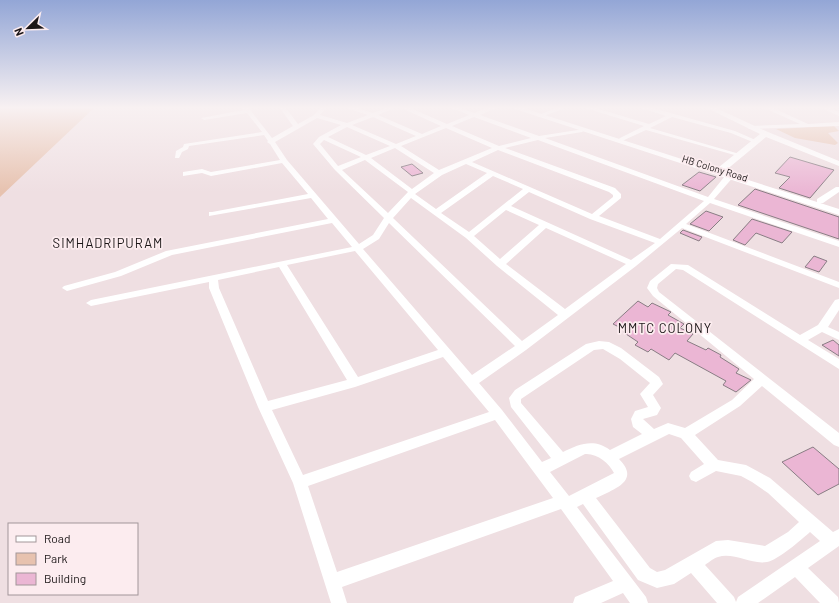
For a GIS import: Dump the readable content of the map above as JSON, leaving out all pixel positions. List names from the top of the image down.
{
  "streets": {
    "street": ["HB Colony Road"]
  },
  "districts": ["SIMHADRIPURAM", "MMTC COLONY"],
  "legend": ["Road", "Park", "Building"],
  "north": "bottom left"
}
